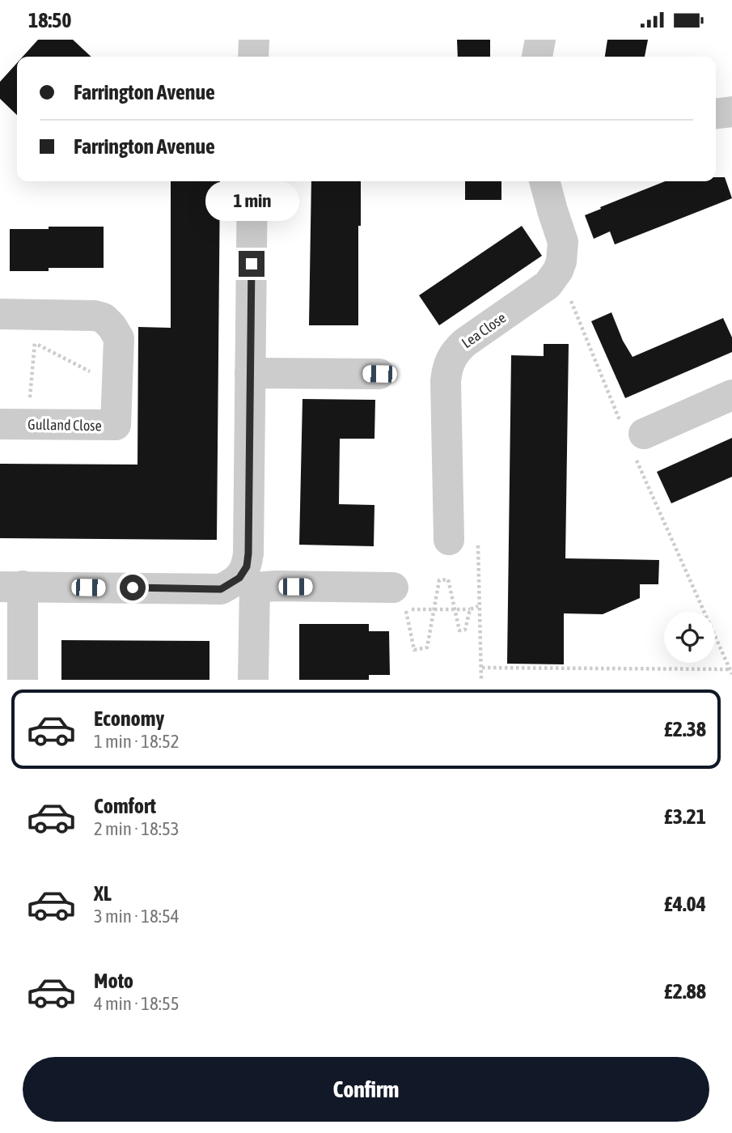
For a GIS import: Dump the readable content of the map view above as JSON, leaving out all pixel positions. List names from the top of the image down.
{
  "streets": {
    "street": ["Lea Close", "Gulland Close"]
  },
  "page": {
    "status": "18:50",
    "banner": ["Farrington Avenue", "Farrington Avenue"],
    "bubble": "1 min",
    "list": [
      {
        "name": "Economy",
        "note": "1 min · 18:52",
        "value": "£2.38"
      },
      {
        "name": "Comfort",
        "note": "2 min · 18:53",
        "value": "£3.21"
      },
      {
        "name": "XL",
        "note": "3 min · 18:54",
        "value": "£4.04"
      },
      {
        "name": "Moto",
        "note": "4 min · 18:55",
        "value": "£2.88"
      }
    ],
    "buttons": "Confirm"
  }
}
